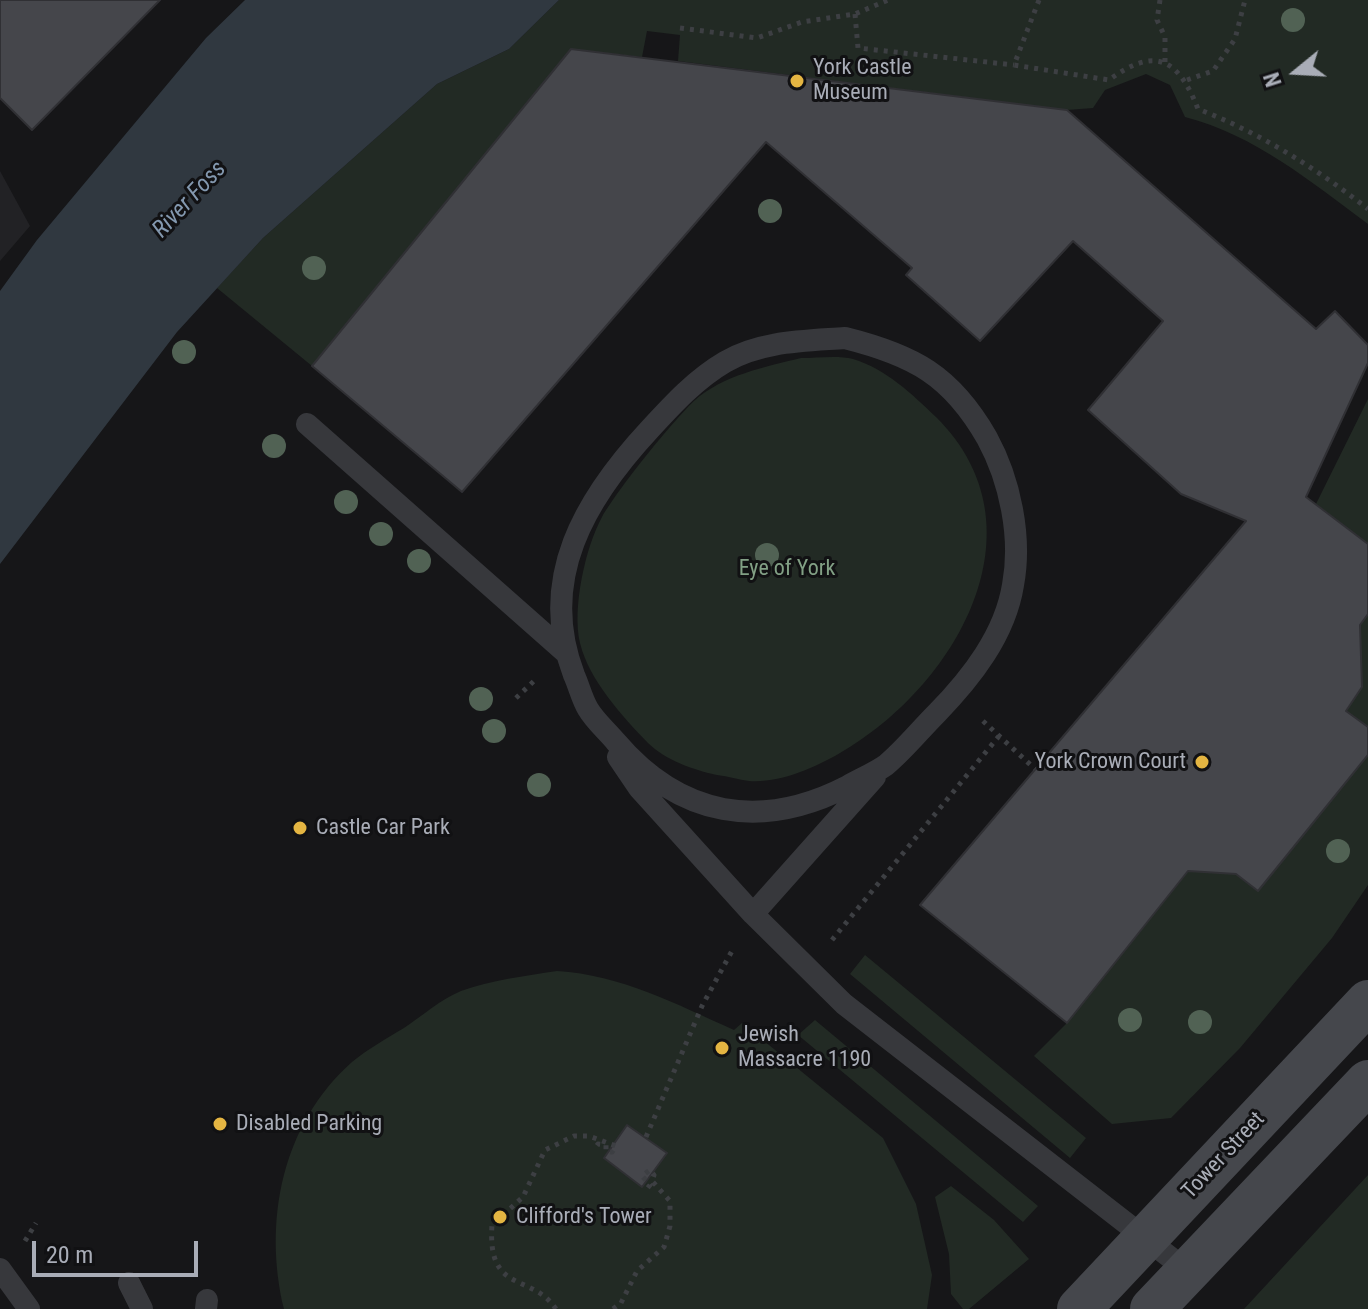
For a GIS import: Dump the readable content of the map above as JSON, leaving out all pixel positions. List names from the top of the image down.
{
  "streets": {
    "main road": ["Tower Street"]
  },
  "water": ["River Foss"],
  "parks": ["Eye of York"],
  "places": [
    "York Castle Museum",
    "York Crown Court",
    "Castle Car Park",
    "Jewish Massacre 1190",
    "Disabled Parking",
    "Clifford's Tower"
  ],
  "scale_bar": "20 m",
  "north": "left"
}
